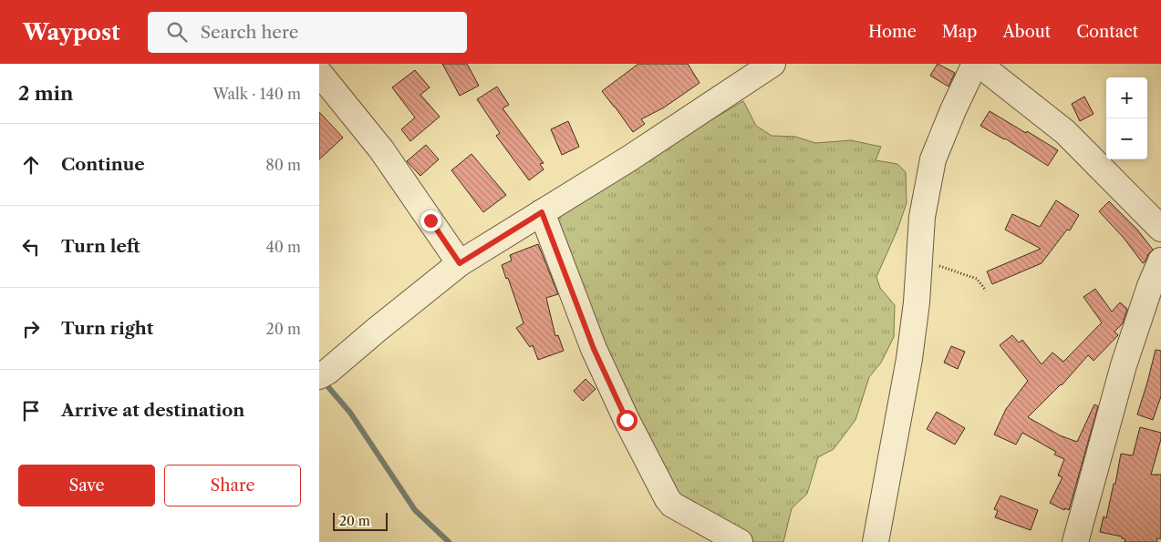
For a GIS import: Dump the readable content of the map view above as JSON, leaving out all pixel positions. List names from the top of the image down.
{
  "scale_bar": "20 m",
  "page": {
    "header": "Waypost",
    "search": "Search here",
    "nav": [
      "Home",
      "Map",
      "About",
      "Contact"
    ],
    "heading": ["2 min", "Walk · 140 m"],
    "map_buttons": ["+", "−"],
    "list": [
      ["Continue", "80 m"],
      ["Turn left", "40 m"],
      ["Turn right", "20 m"],
      "Arrive at destination"
    ],
    "buttons": ["Save", "Share"],
    "scale": "20 m"
  }
}
